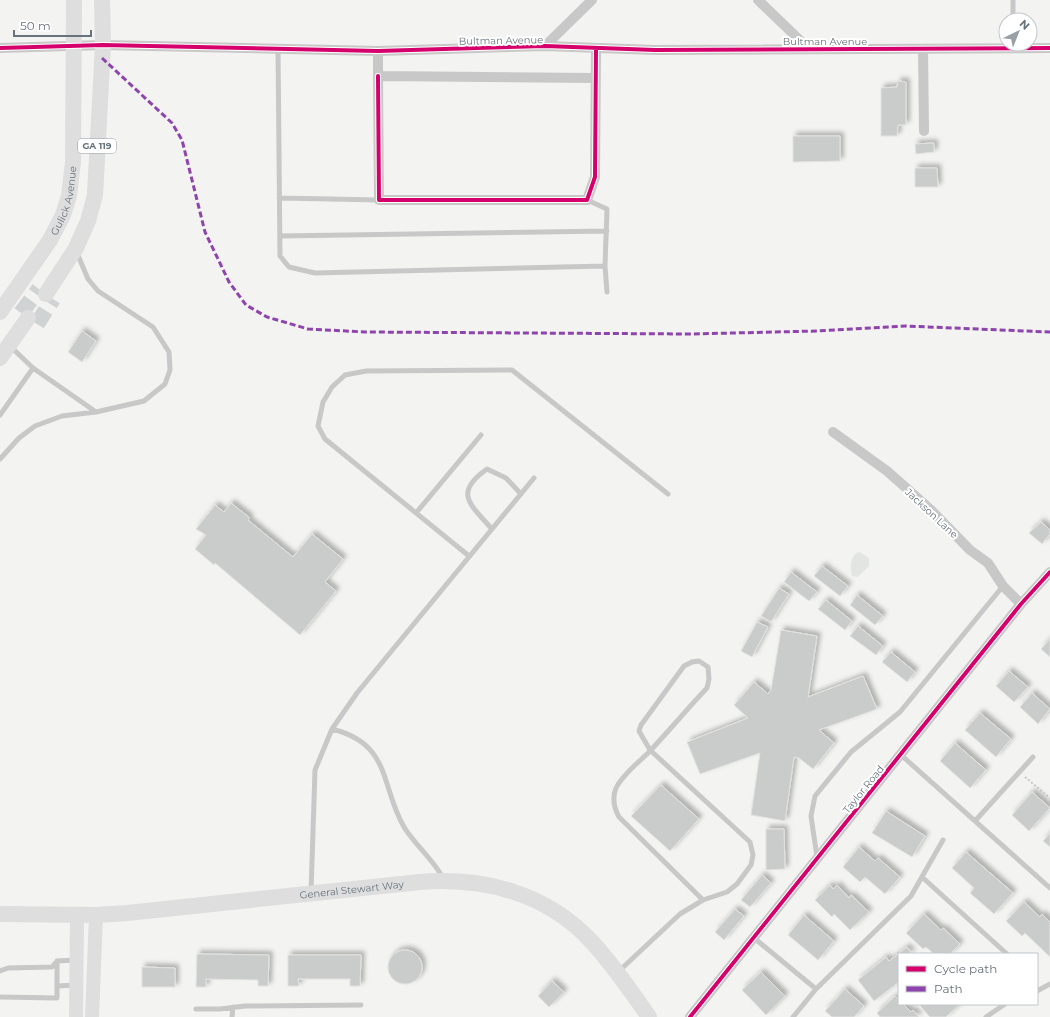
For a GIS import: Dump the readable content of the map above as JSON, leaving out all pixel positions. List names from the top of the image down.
{
  "streets": {
    "main road": ["GA 119", "Gulick Avenue", "General Stewart Way"],
    "street": ["Bultman Avenue", "Jackson Lane", "Taylor Road"]
  },
  "crossings": [
    ["Bultman Avenue", "GA 119"],
    ["Bultman Avenue", "Gulick Avenue"],
    ["Jackson Lane", "Taylor Road"]
  ],
  "legend": ["Cycle path", "Path"],
  "scale_bar": "50 m",
  "north": "top right"
}
